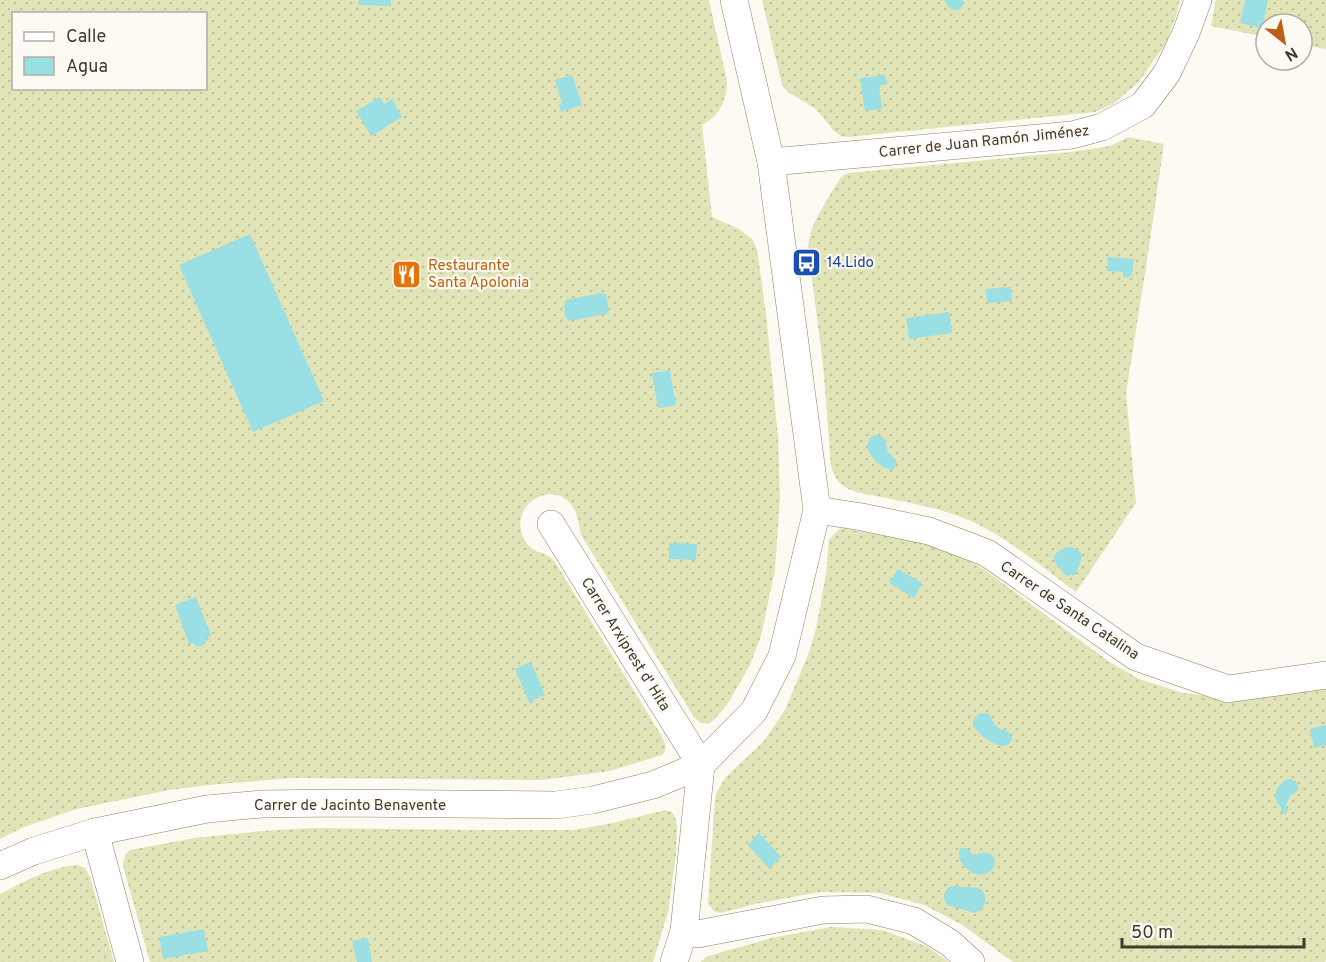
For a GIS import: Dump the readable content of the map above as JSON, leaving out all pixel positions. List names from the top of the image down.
{
  "streets": {
    "street": [
      "Carrer de Juan Ramón Jiménez",
      "Carrer de Santa Catalina",
      "Carrer Arxiprest d' Hita",
      "Carrer de Jacinto Benavente"
    ]
  },
  "crossings": [
    ["Carrer Arxiprest d' Hita", "Carrer de Jacinto Benavente"]
  ],
  "places": {
    "bus stop": ["14.Lido"],
    "restaurant": ["Restaurante Santa Apolonia"]
  },
  "legend": ["Calle", "Agua"],
  "scale_bar": "50 m",
  "north": "bottom right"
}
